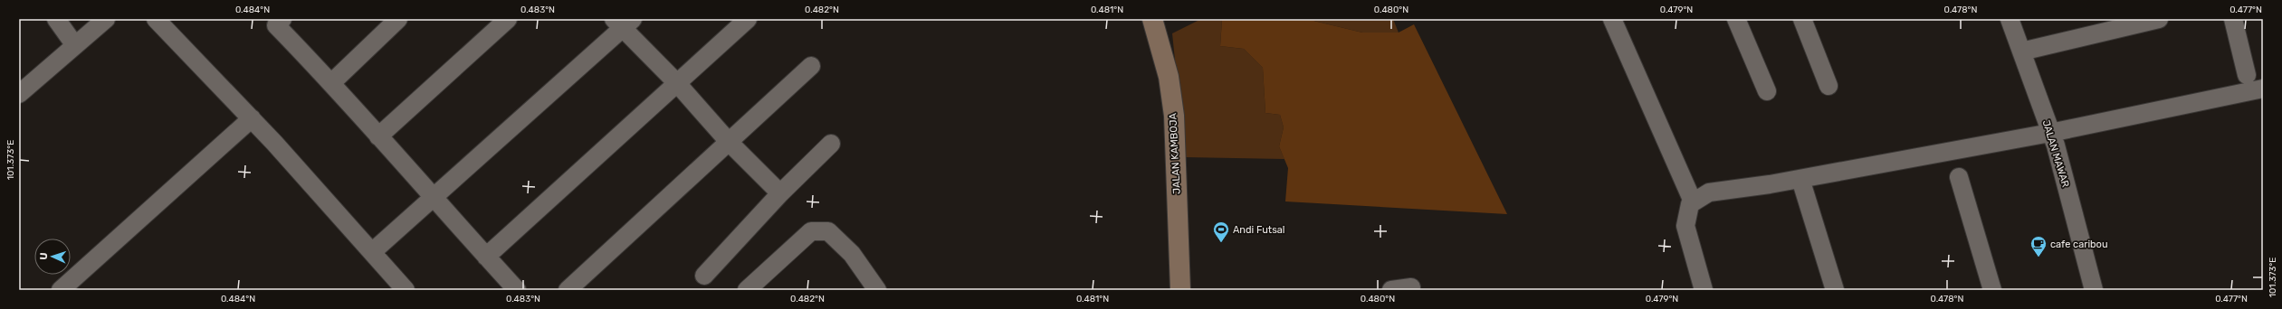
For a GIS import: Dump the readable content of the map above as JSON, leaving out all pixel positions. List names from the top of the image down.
{
  "streets": {
    "street": ["JALAN KAMBOJA", "JALAN MAWAR"]
  },
  "places": {
    "sports": ["Andi Futsal"],
    "cafe": ["cafe caribou"]
  },
  "north": "left",
  "coordinates": [
    "0.484°N",
    "0.483°N",
    "0.482°N",
    "0.481°N",
    "0.480°N",
    "0.479°N",
    "0.478°N",
    "0.477°N",
    "101.373°E"
  ]
}
